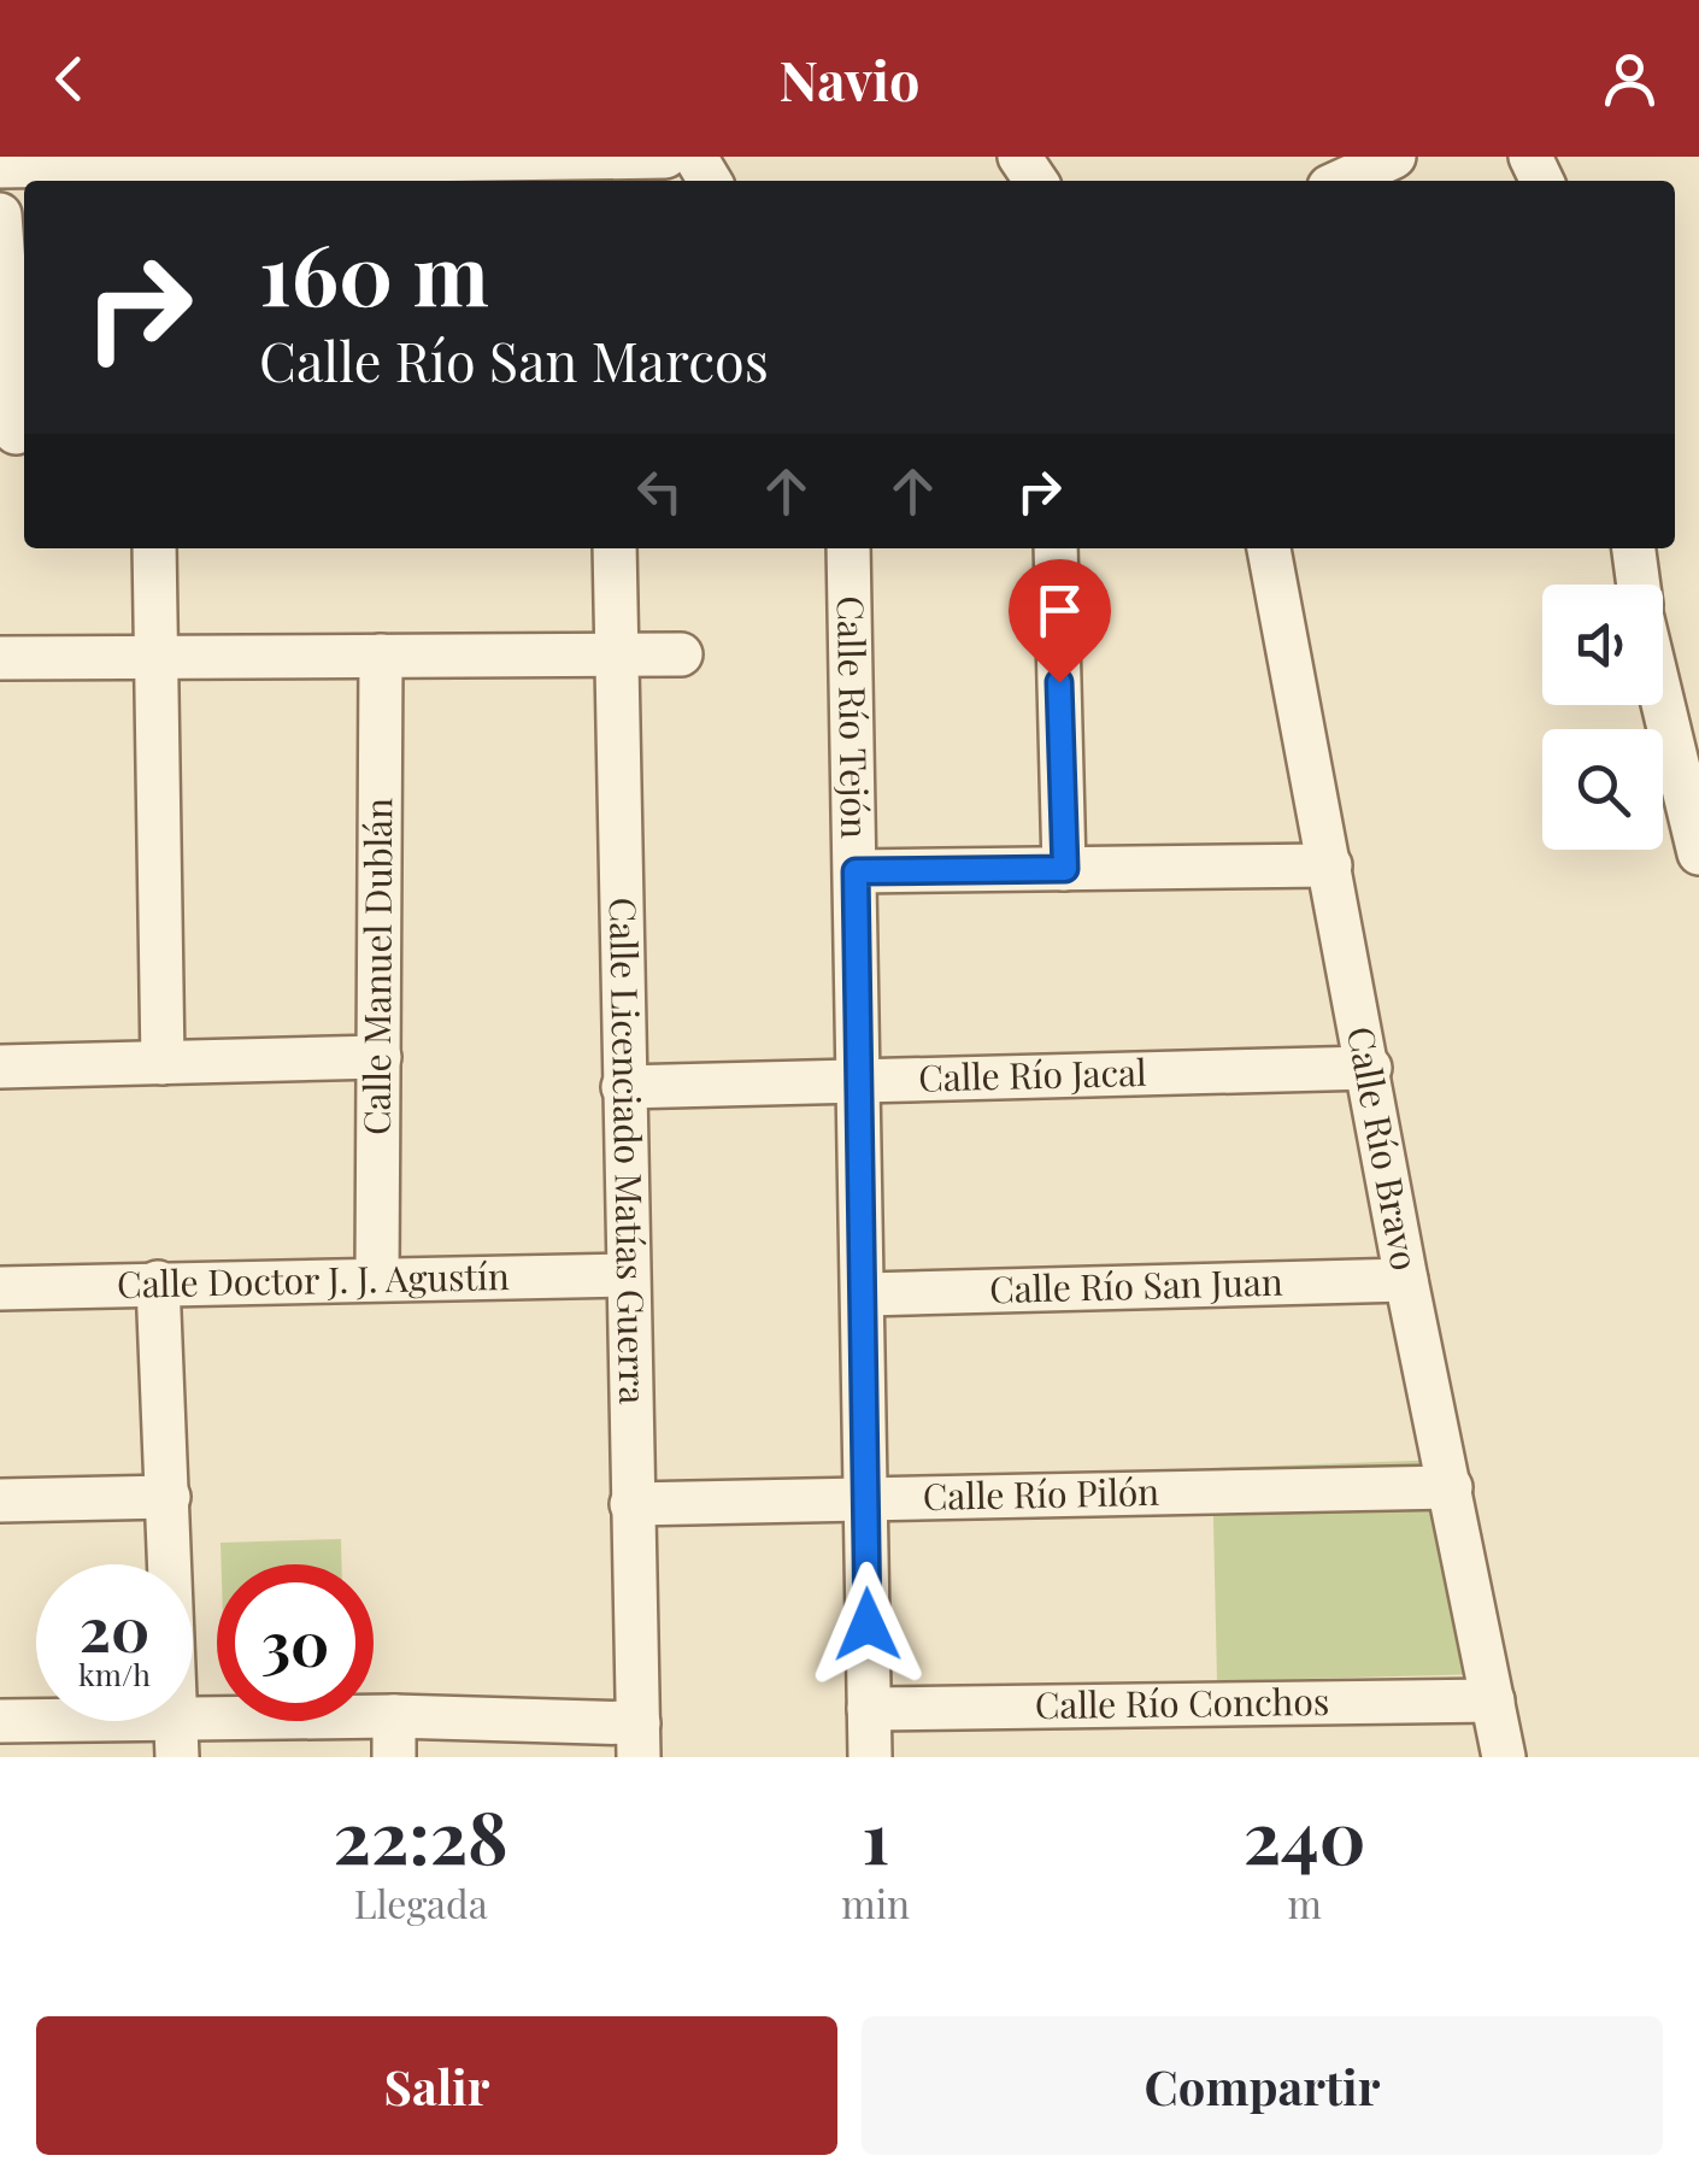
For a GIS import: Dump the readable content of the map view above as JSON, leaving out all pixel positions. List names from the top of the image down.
{
  "streets": {
    "street": [
      "Calle Río Tejón",
      "Calle Manuel Dublán",
      "Calle Río Jacal",
      "Calle Licenciado Matías Guerra",
      "Calle Río Bravo",
      "Calle Doctor J. J. Agustín",
      "Calle Río San Juan",
      "Calle Río Pilón",
      "Calle Río Conchos"
    ]
  },
  "crossings": [
    ["Calle Río Tejón", "Calle Río Jacal"],
    ["Calle Río Tejón", "Calle Río San Juan"],
    ["Calle Río Tejón", "Calle Río Pilón"],
    ["Calle Río Tejón", "Calle Río Conchos"],
    ["Calle Manuel Dublán", "Calle Doctor J. J. Agustín"],
    ["Calle Río Jacal", "Calle Licenciado Matías Guerra"],
    ["Calle Río Jacal", "Calle Río Bravo"],
    ["Calle Licenciado Matías Guerra", "Calle Doctor J. J. Agustín"],
    ["Calle Licenciado Matías Guerra", "Calle Río Pilón"],
    ["Calle Río Bravo", "Calle Río San Juan"],
    ["Calle Río Bravo", "Calle Río Pilón"],
    ["Calle Río Bravo", "Calle Río Conchos"]
  ],
  "page": {
    "header": "Navio",
    "turn": ["160 m", "Calle Río San Marcos"],
    "speed": "20 km/h",
    "limit": "30",
    "eta": [
      "22:28",
      "Llegada",
      "1",
      "min",
      "240",
      "m"
    ],
    "buttons": ["Salir", "Compartir"]
  }
}
